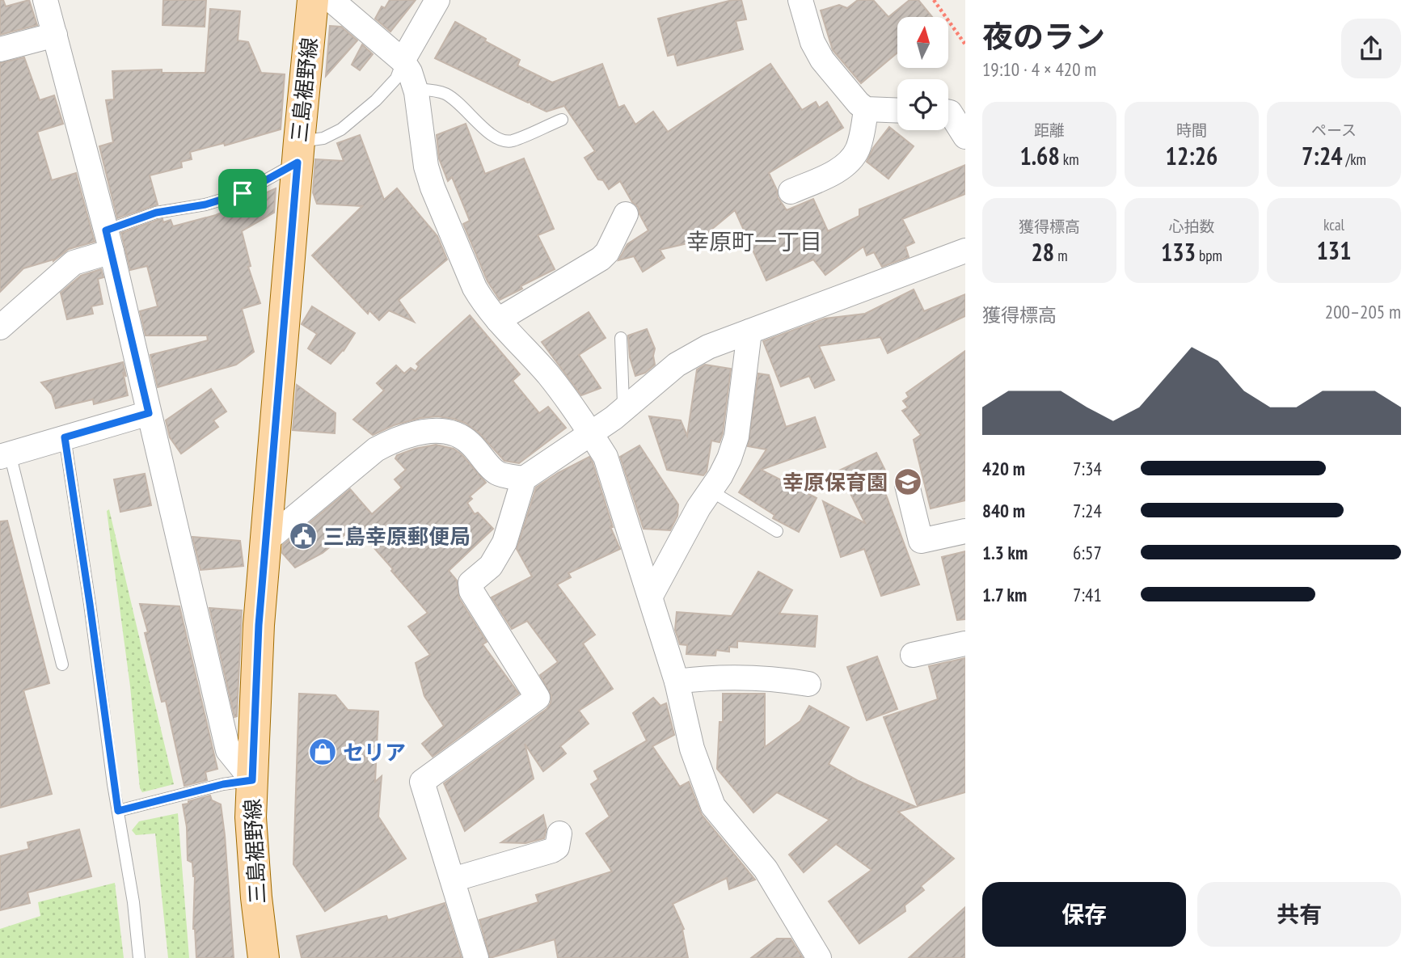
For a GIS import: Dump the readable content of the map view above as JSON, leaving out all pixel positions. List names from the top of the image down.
{
  "streets": {
    "main road": ["三島裾野線"]
  },
  "districts": ["幸原町一丁目"],
  "places": {
    "school or university": ["幸原保育園"],
    "public building": ["三島幸原郵便局"],
    "shop": ["セリア"]
  },
  "north": "top",
  "page": {
    "heading": ["夜のラン", "19:10 · 4 × 420 m"],
    "stats": [
      ["距離", "1.68 km"],
      ["時間", "12:26"],
      ["ペース", "7:24 /km"],
      ["獲得標高", "28 m"],
      ["心拍数", "133 bpm"],
      ["kcal", "131"]
    ],
    "chart": ["獲得標高", "200–205 m"],
    "list": [
      {
        "name": "420 m",
        "note": "7:34"
      },
      {
        "name": "840 m",
        "note": "7:24"
      },
      {
        "name": "1.3 km",
        "note": "6:57"
      },
      {
        "name": "1.7 km",
        "note": "7:41"
      }
    ],
    "buttons": ["保存", "共有"]
  }
}
